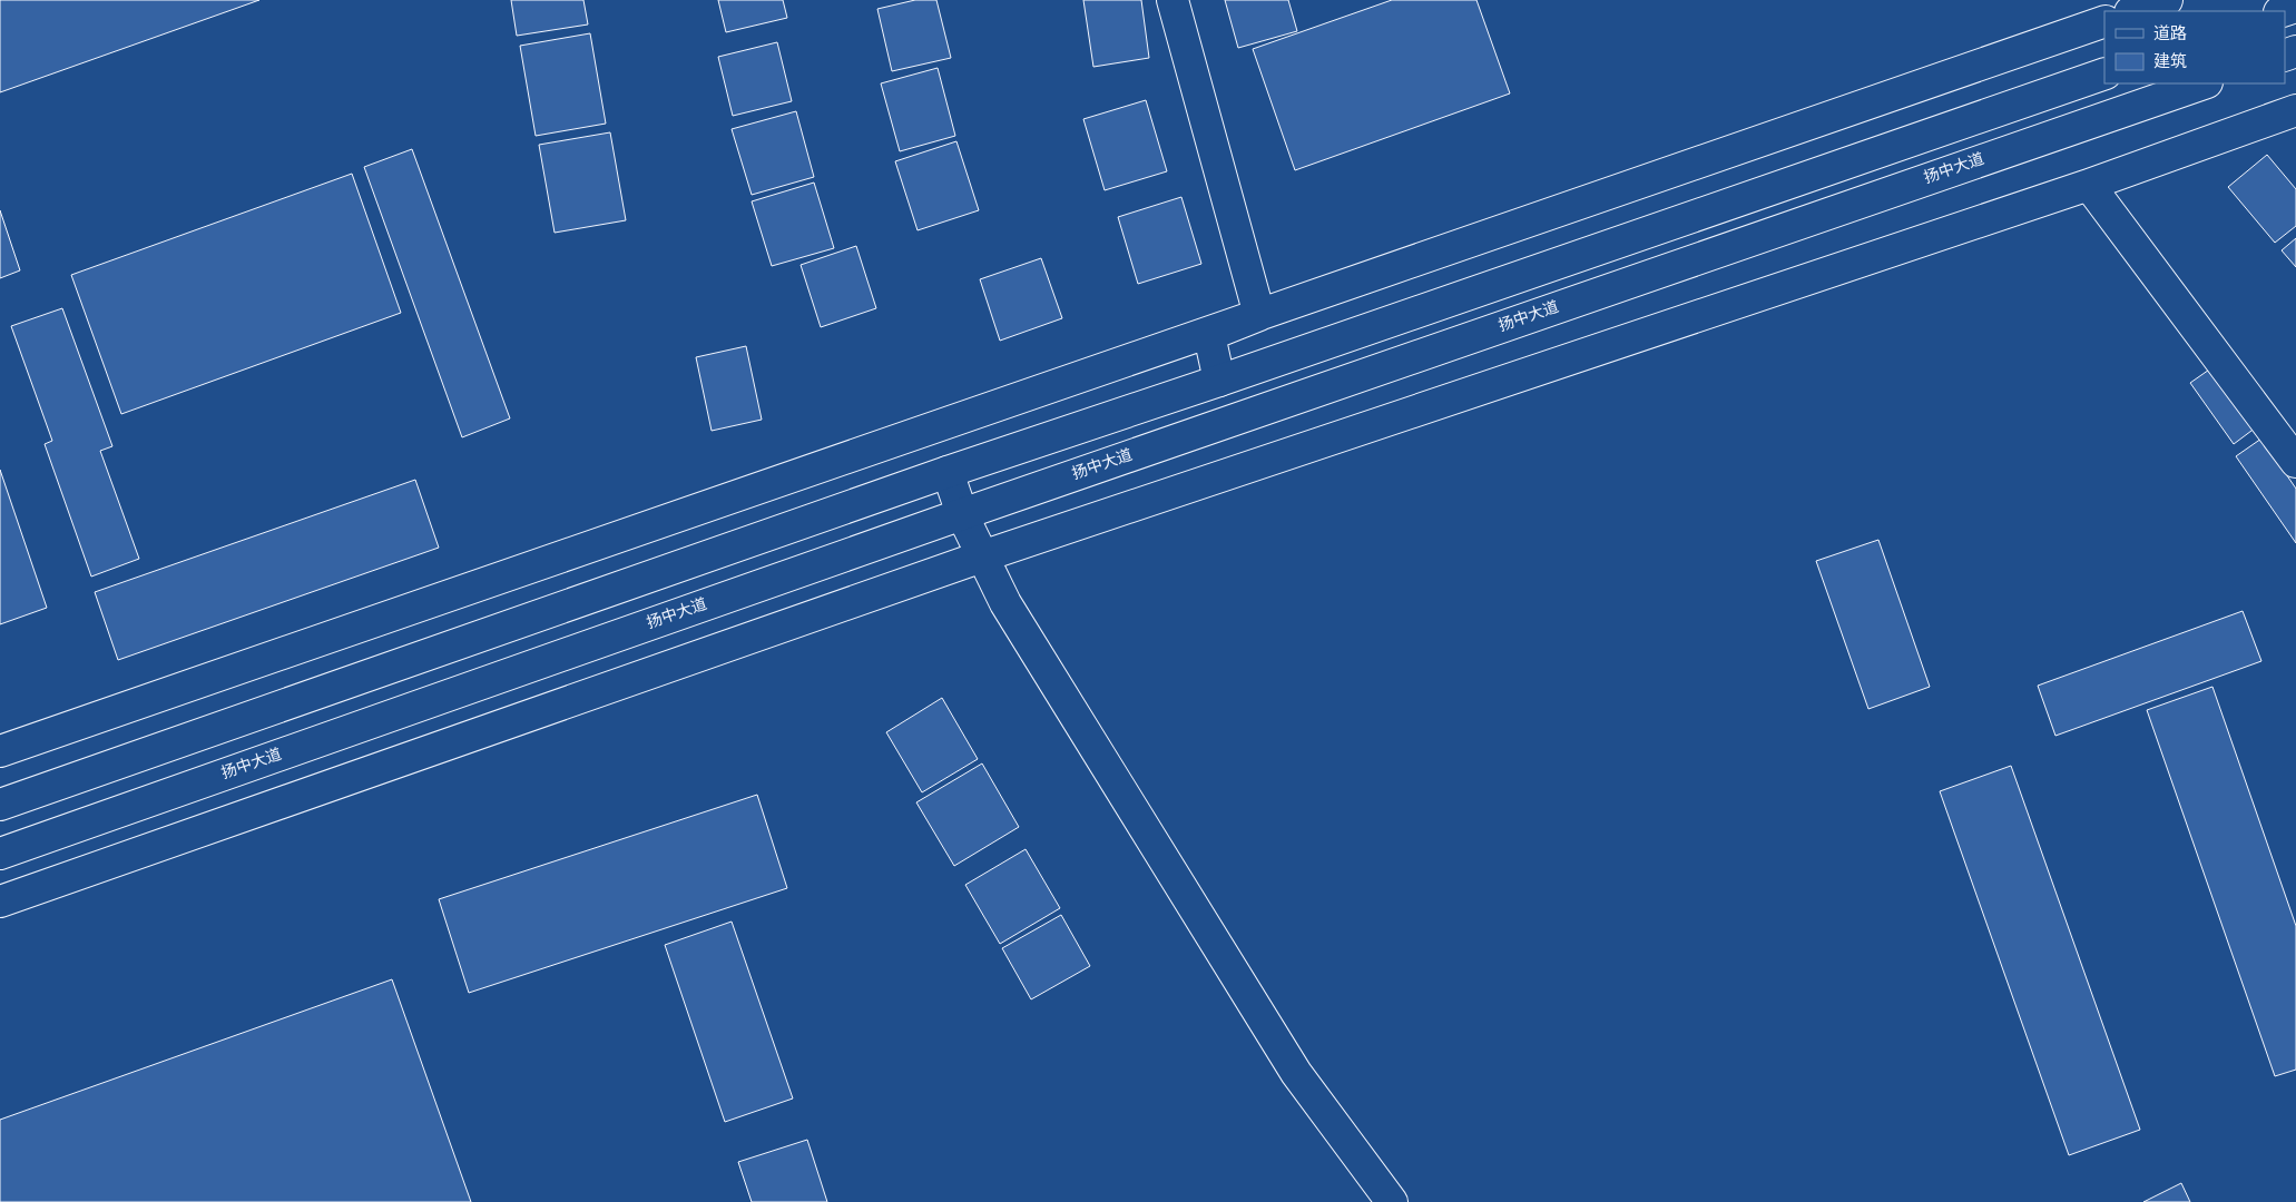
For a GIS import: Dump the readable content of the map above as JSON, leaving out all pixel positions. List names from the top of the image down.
{
  "streets": {
    "street": ["扬中大道"]
  },
  "legend": ["道路", "建筑"]
}
